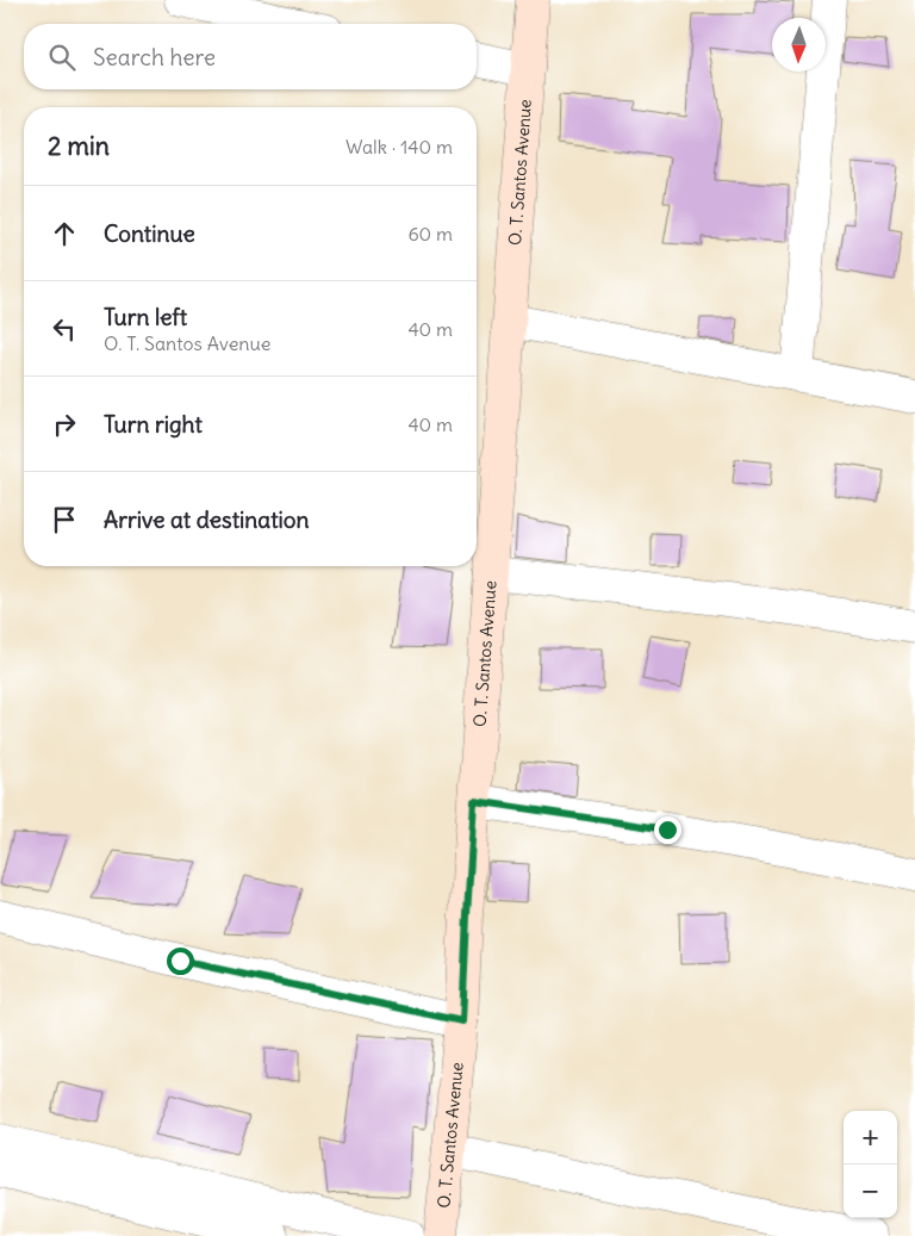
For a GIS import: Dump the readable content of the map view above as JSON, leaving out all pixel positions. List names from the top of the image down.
{
  "streets": {
    "street": ["O. T. Santos Avenue"]
  },
  "north": "bottom",
  "page": {
    "search": "Search here",
    "heading": ["2 min", "Walk · 140 m"],
    "list": [
      ["Continue", "60 m"],
      ["Turn left", "O. T. Santos Avenue", "40 m"],
      ["Turn right", "40 m"],
      "Arrive at destination"
    ],
    "map_buttons": ["+", "−"]
  }
}
